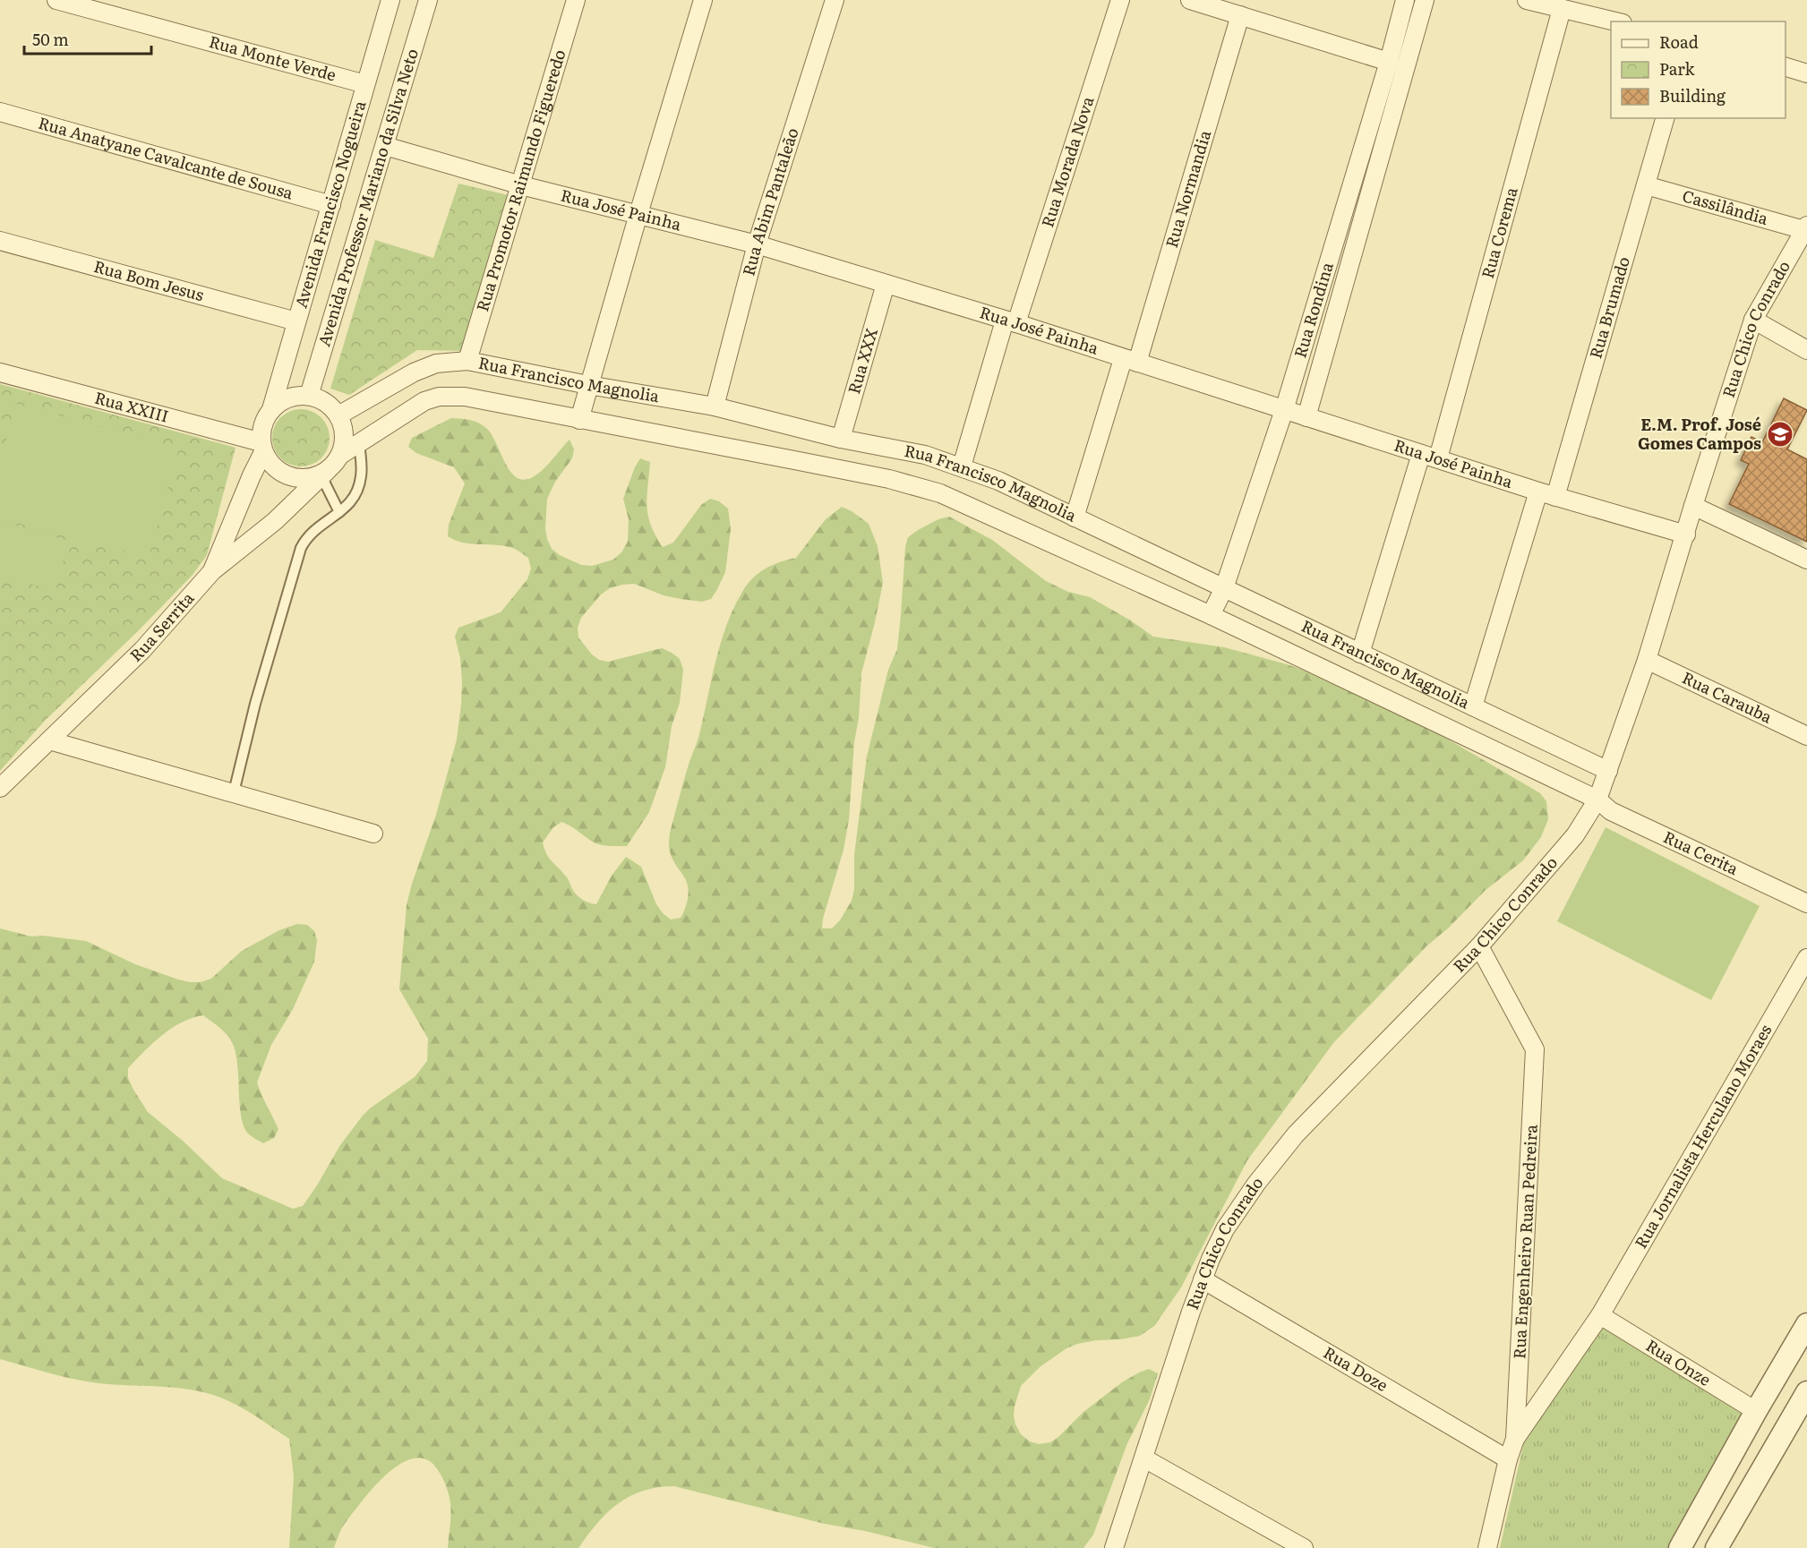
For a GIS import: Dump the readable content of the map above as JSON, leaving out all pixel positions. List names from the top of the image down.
{
  "streets": {
    "street": [
      "Rua Monte Verde",
      "Rua Anatyane Cavalcante de Sousa",
      "Rua Morada Nova",
      "Rua Promotor Raimundo Figueredo",
      "Rua Normandia",
      "Avenida Professor Mariano da Silva Neto",
      "Rua Abim Pantaleão",
      "Avenida Francisco Nogueira",
      "Cassilândia",
      "Rua José Painha",
      "Rua Corema",
      "Rua Bom Jesus",
      "Rua Brumado",
      "Rua Rondina",
      "Rua Chico Conrado",
      "Rua XXX",
      "Rua Francisco Magnolia",
      "Rua XXIII",
      "Rua Serrita",
      "Rua Carauba",
      "Rua Cerita",
      "Rua Jornalista Herculano Moraes",
      "Rua Engenheiro Ruan Pedreira",
      "Rua Onze",
      "Rua Doze"
    ]
  },
  "crossings": [
    ["Rua Monte Verde", "Avenida Francisco Nogueira"],
    ["Rua Anatyane Cavalcante de Sousa", "Avenida Francisco Nogueira"],
    ["Rua Morada Nova", "Rua José Painha"],
    ["Rua Morada Nova", "Rua Francisco Magnolia"],
    ["Rua Promotor Raimundo Figueredo", "Rua José Painha"],
    ["Rua Promotor Raimundo Figueredo", "Rua Francisco Magnolia"],
    ["Rua Normandia", "Rua José Painha"],
    ["Rua Normandia", "Rua Francisco Magnolia"],
    ["Avenida Professor Mariano da Silva Neto", "Avenida Francisco Nogueira"],
    ["Avenida Professor Mariano da Silva Neto", "Rua José Painha"],
    ["Avenida Professor Mariano da Silva Neto", "Rua Francisco Magnolia"],
    ["Avenida Professor Mariano da Silva Neto", "Rua XXIII"],
    ["Avenida Professor Mariano da Silva Neto", "Rua Serrita"],
    ["Rua Abim Pantaleão", "Rua José Painha"],
    ["Rua Abim Pantaleão", "Rua Francisco Magnolia"],
    ["Avenida Francisco Nogueira", "Rua Bom Jesus"],
    ["Avenida Francisco Nogueira", "Rua Francisco Magnolia"],
    ["Avenida Francisco Nogueira", "Rua XXIII"],
    ["Avenida Francisco Nogueira", "Rua Serrita"],
    ["Cassilândia", "Rua Brumado"],
    ["Cassilândia", "Rua Chico Conrado"],
    ["Rua José Painha", "Rua Corema"],
    ["Rua José Painha", "Rua Brumado"],
    ["Rua José Painha", "Rua Rondina"],
    ["Rua José Painha", "Rua Chico Conrado"],
    ["Rua José Painha", "Rua XXX"],
    ["Rua Brumado", "Rua Francisco Magnolia"],
    ["Rua Rondina", "Rua Francisco Magnolia"],
    ["Rua Chico Conrado", "Rua Francisco Magnolia"],
    ["Rua Chico Conrado", "Rua Carauba"],
    ["Rua Chico Conrado", "Rua Cerita"],
    ["Rua Chico Conrado", "Rua Engenheiro Ruan Pedreira"],
    ["Rua Chico Conrado", "Rua Doze"],
    ["Rua XXX", "Rua Francisco Magnolia"],
    ["Rua Francisco Magnolia", "Rua XXIII"],
    ["Rua Francisco Magnolia", "Rua Serrita"],
    ["Rua Francisco Magnolia", "Rua Cerita"],
    ["Rua XXIII", "Rua Serrita"],
    ["Rua Jornalista Herculano Moraes", "Rua Engenheiro Ruan Pedreira"],
    ["Rua Jornalista Herculano Moraes", "Rua Onze"],
    ["Rua Engenheiro Ruan Pedreira", "Rua Doze"]
  ],
  "places": {
    "school or university": ["E.M. Prof. José Gomes Campos"]
  },
  "legend": ["Road", "Park", "Building"],
  "scale_bar": "50 m"
}
